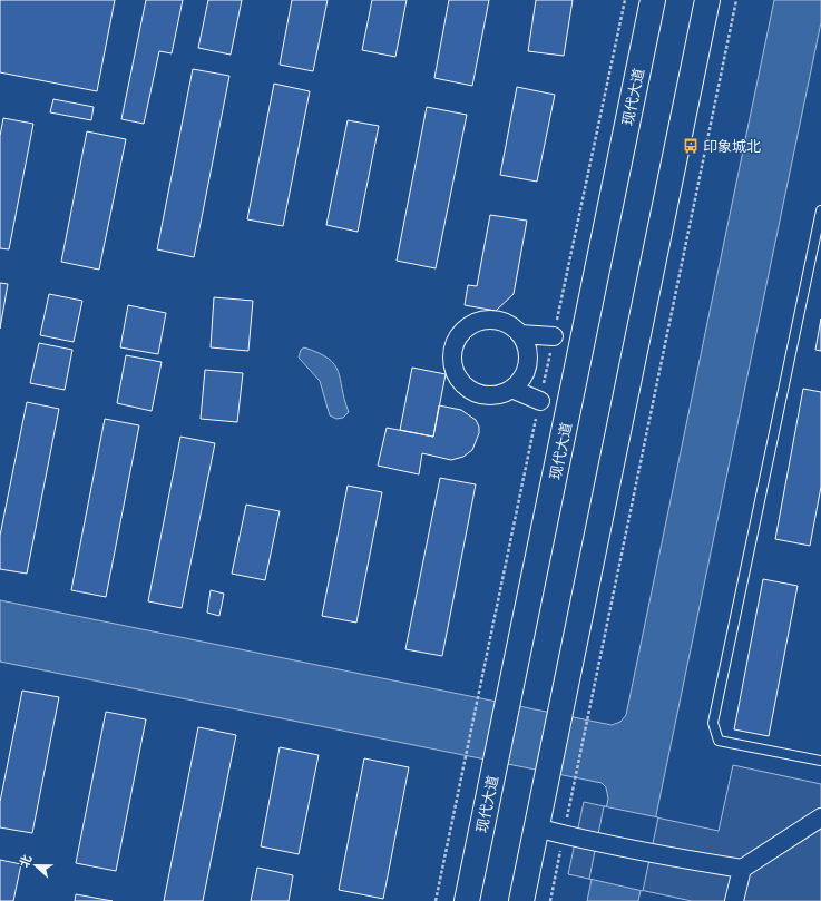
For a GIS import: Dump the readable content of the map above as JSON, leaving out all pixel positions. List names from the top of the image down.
{
  "streets": {
    "main road": ["现代大道"]
  },
  "places": {
    "bus stop": ["印象城北"]
  },
  "north": "left"
}
